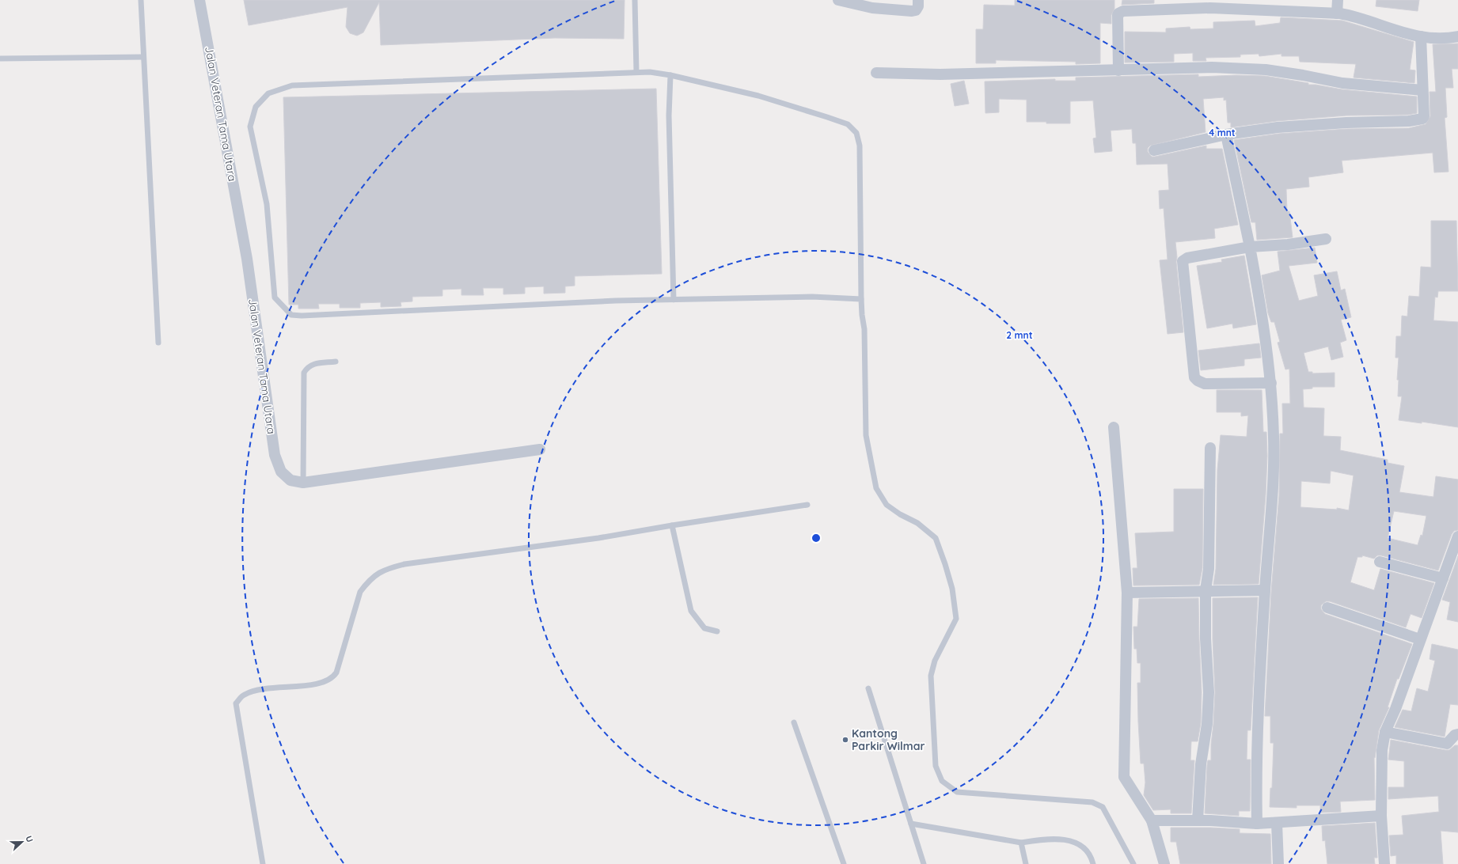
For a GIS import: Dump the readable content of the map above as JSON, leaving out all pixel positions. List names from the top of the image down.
{
  "streets": {
    "street": ["Jalan Veteran Tama Utara"]
  },
  "places": ["Kantong Parkir Wilmar"],
  "north": "right",
  "rings": ["4 mnt", "2 mnt"]
}
